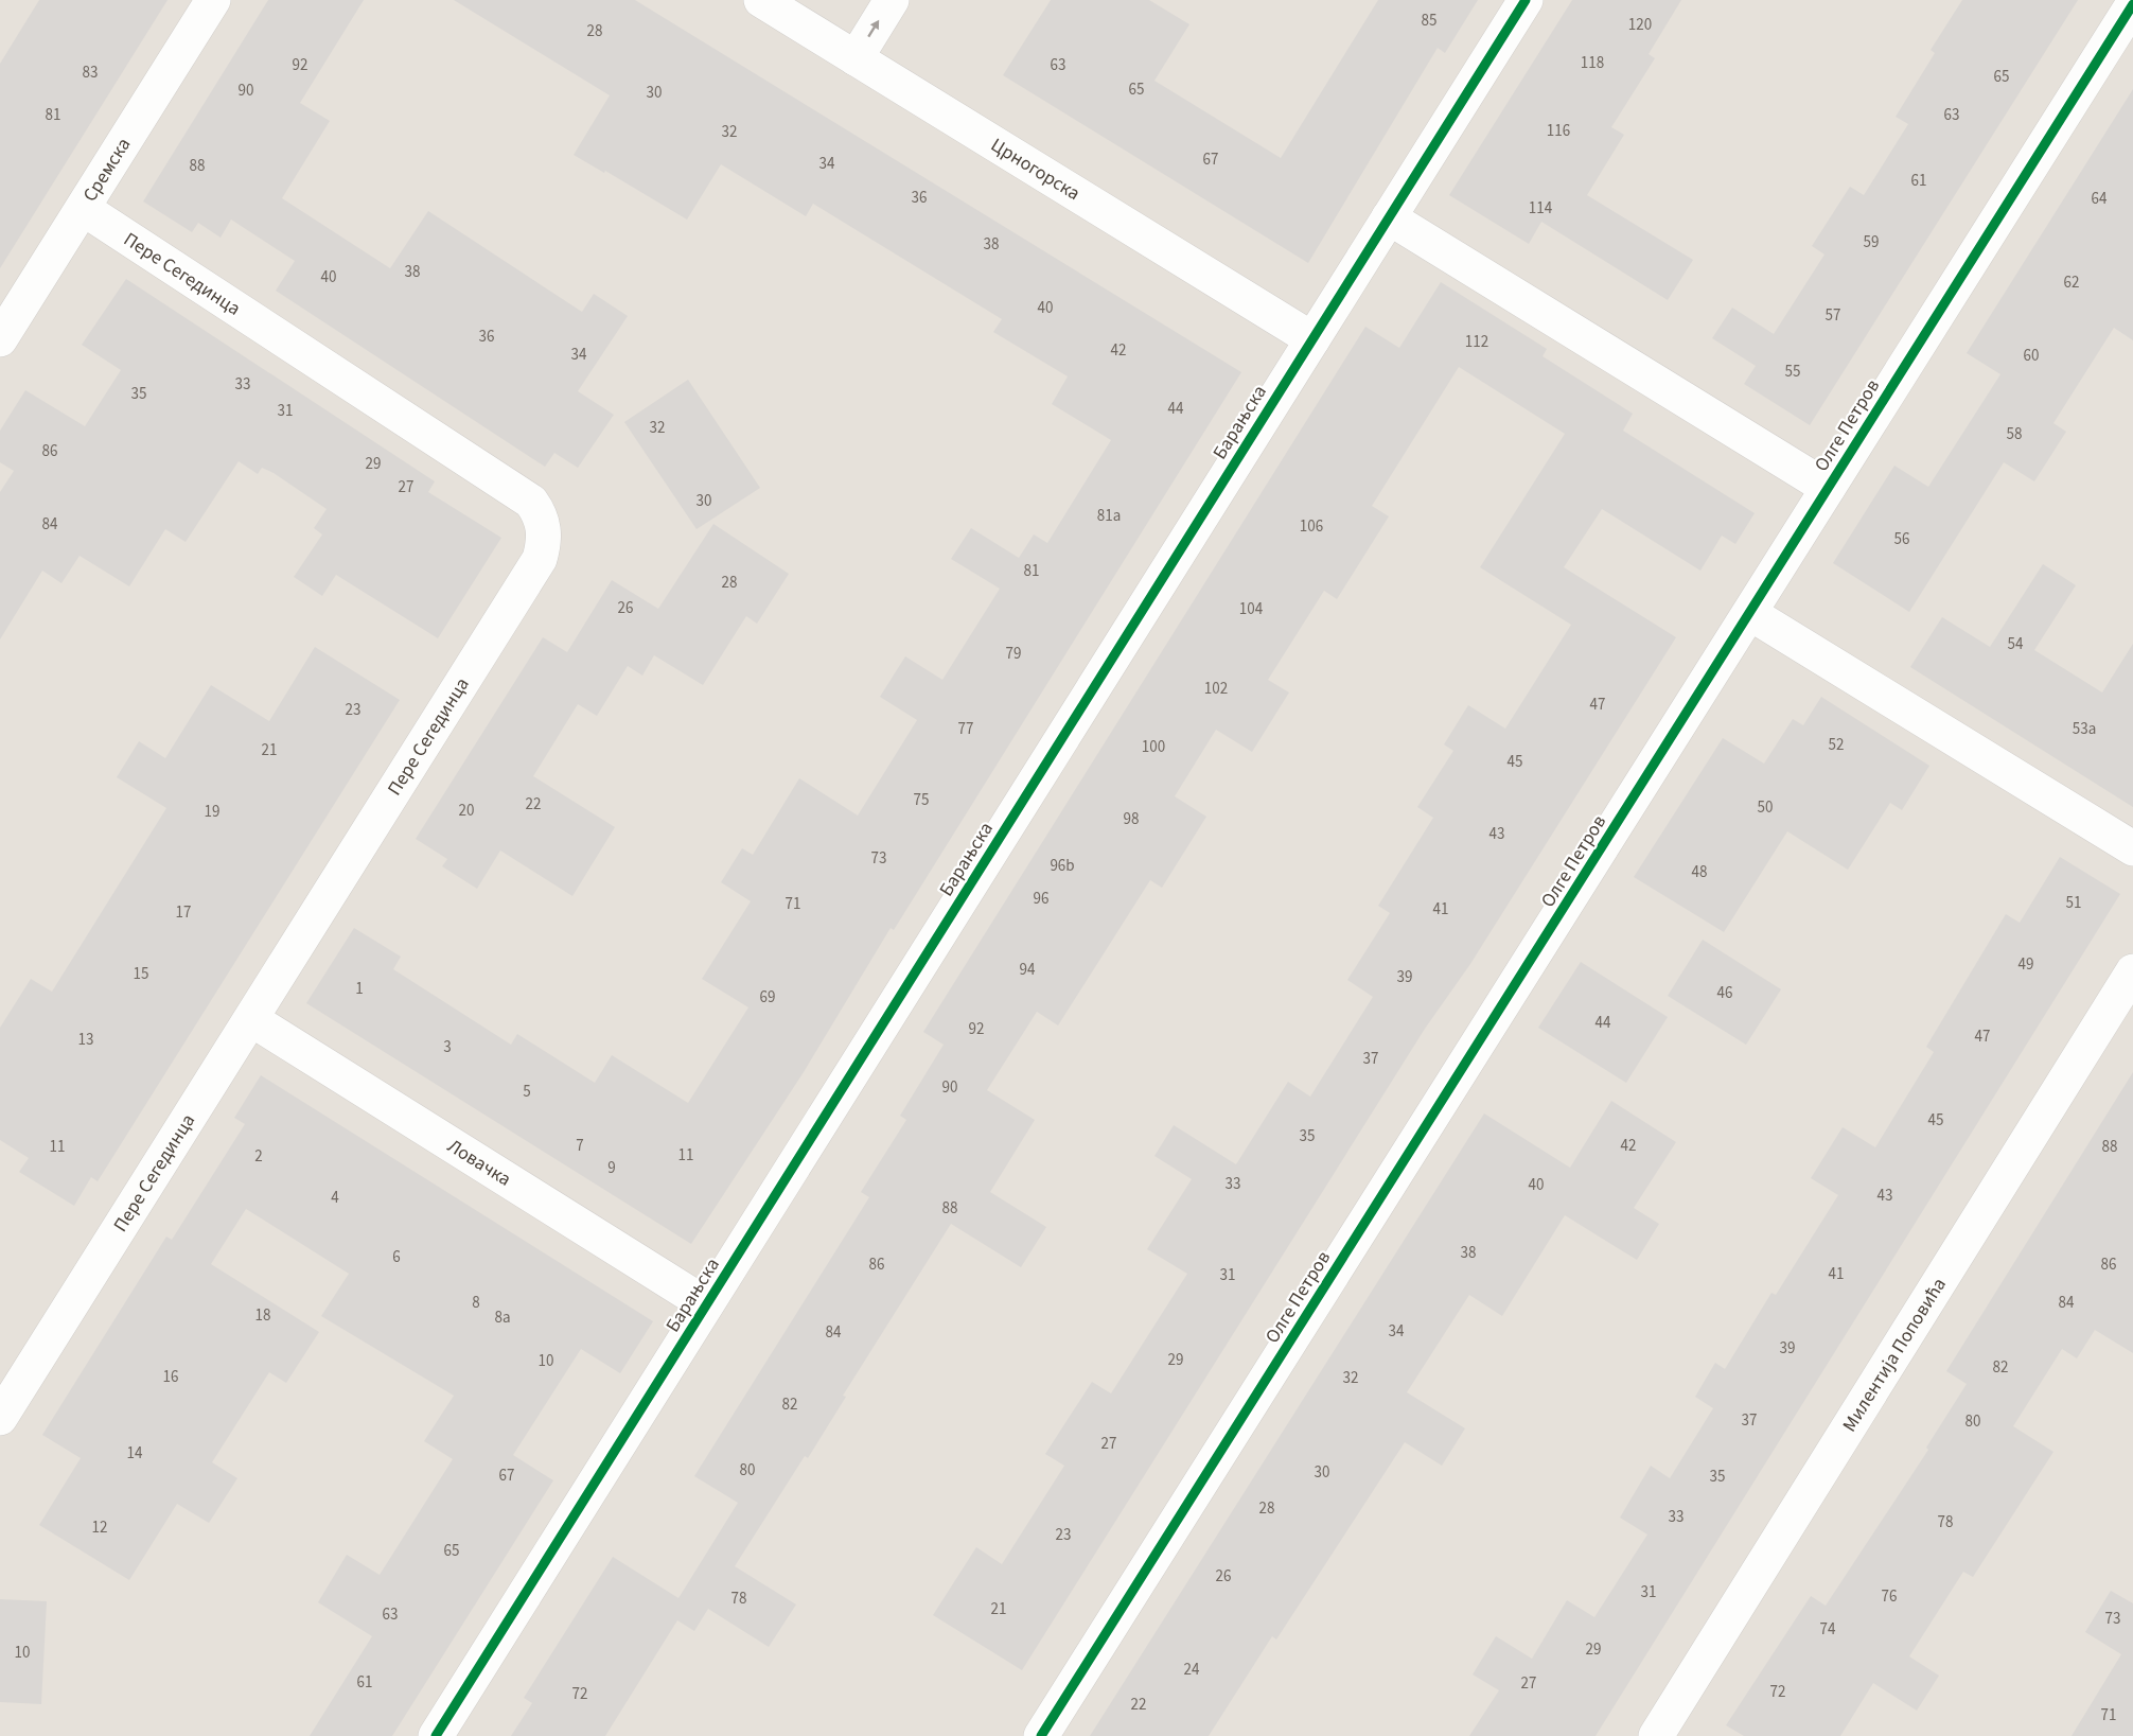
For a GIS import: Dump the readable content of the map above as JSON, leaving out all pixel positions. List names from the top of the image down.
{
  "streets": {
    "street": [
      "Сремска",
      "Црногорска",
      "Пере Сегединца",
      "Барањска",
      "Олге Петров",
      "Ловачка",
      "Милентија Поповића"
    ]
  },
  "crossings": [
    ["Сремска", "Пере Сегединца"],
    ["Црногорска", "Барањска"],
    ["Пере Сегединца", "Ловачка"],
    ["Барањска", "Ловачка"]
  ],
  "house_numbers": [
    "85",
    "120",
    "28",
    "118",
    "92",
    "63",
    "83",
    "65",
    "65",
    "90",
    "30",
    "81",
    "63",
    "116",
    "32",
    "67",
    "34",
    "88",
    "61",
    "36",
    "64",
    "114",
    "59",
    "38",
    "38",
    "40",
    "62",
    "40",
    "57",
    "36",
    "112",
    "42",
    "34",
    "60",
    "55",
    "33",
    "35",
    "44",
    "31",
    "32",
    "58",
    "86",
    "29",
    "27",
    "30",
    "81a",
    "84",
    "106",
    "56",
    "81",
    "28",
    "26",
    "104",
    "54",
    "79",
    "102",
    "47",
    "23",
    "77",
    "53a",
    "52",
    "100",
    "21",
    "45",
    "75",
    "22",
    "50",
    "20",
    "19",
    "98",
    "43",
    "73",
    "96b",
    "48",
    "96",
    "51",
    "71",
    "41",
    "17",
    "49",
    "94",
    "15",
    "39",
    "1",
    "46",
    "69",
    "44",
    "92",
    "47",
    "13",
    "3",
    "37",
    "90",
    "5",
    "45",
    "35",
    "7",
    "42",
    "11",
    "88",
    "11",
    "2",
    "9",
    "33",
    "40",
    "43",
    "4",
    "88",
    "38",
    "6",
    "86",
    "86",
    "41",
    "31",
    "8",
    "84",
    "18",
    "8a",
    "34",
    "84",
    "39",
    "29",
    "10",
    "82",
    "16",
    "32",
    "82",
    "37",
    "80",
    "27",
    "14",
    "80",
    "30",
    "67",
    "35",
    "28",
    "33",
    "78",
    "12",
    "23",
    "65",
    "26",
    "31",
    "76",
    "78",
    "21",
    "63",
    "73",
    "74",
    "29",
    "10",
    "24",
    "61",
    "27",
    "72",
    "72",
    "22",
    "71"
  ]
}
